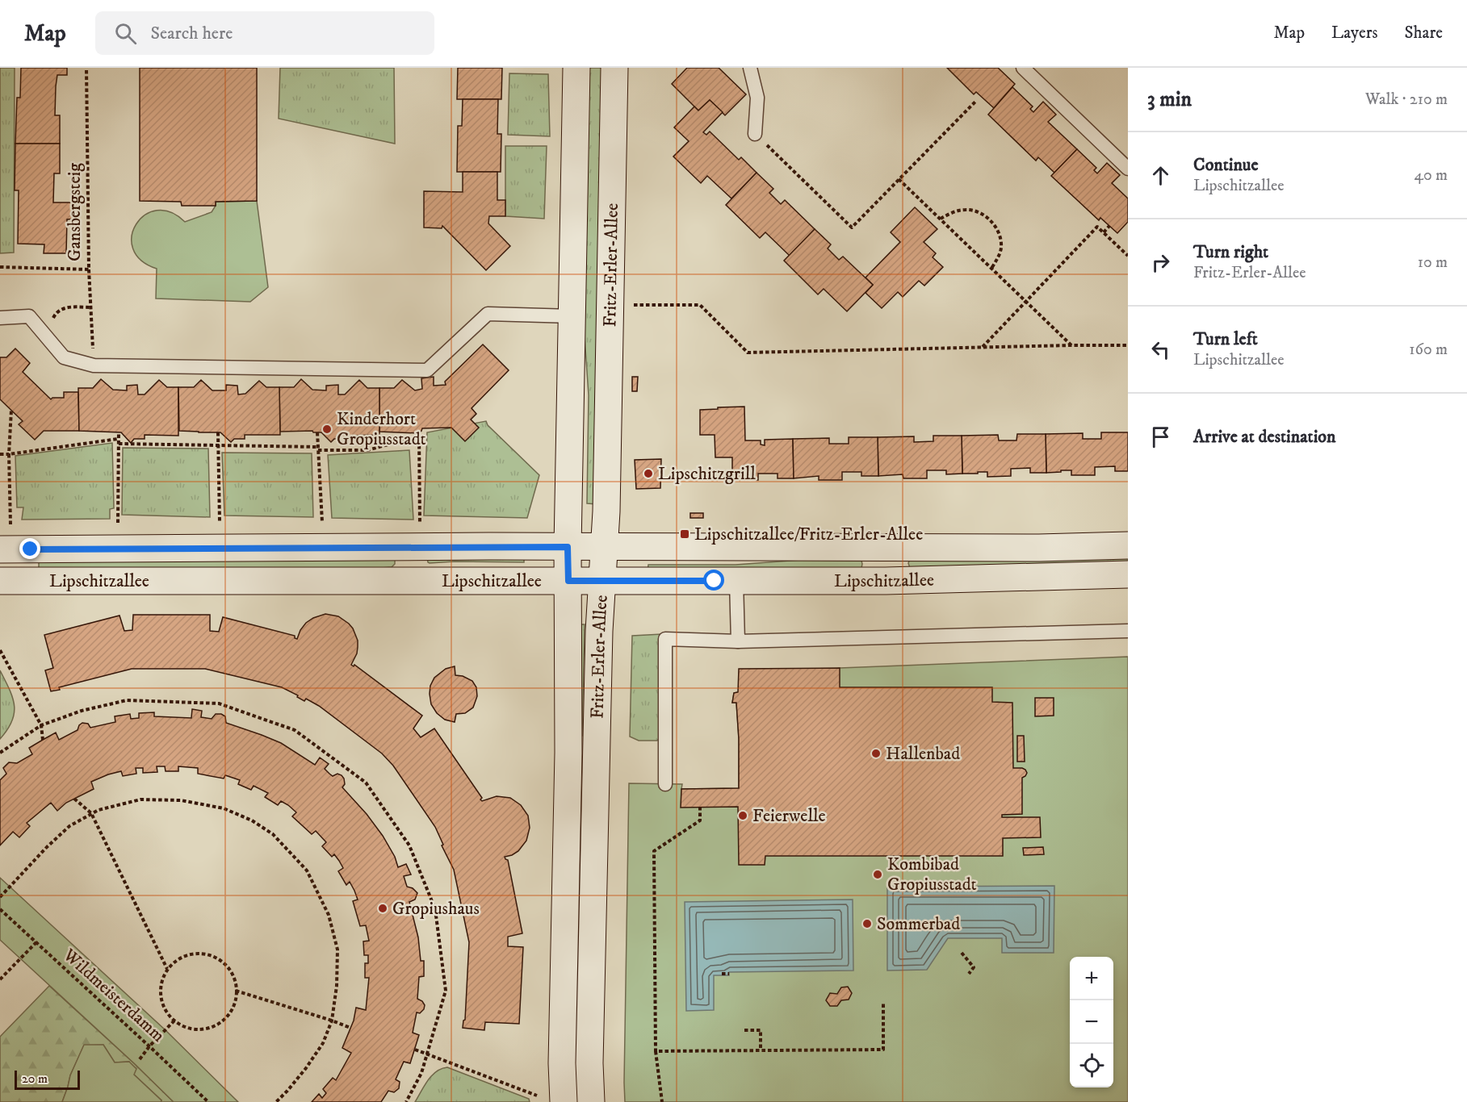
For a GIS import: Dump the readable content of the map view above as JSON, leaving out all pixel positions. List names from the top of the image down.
{
  "streets": {
    "street": ["Fritz-Erler-Allee", "Lipschitzallee"],
    "path": ["Gansbergsteig", "Wildmeisterdamm"]
  },
  "crossings": [
    ["Fritz-Erler-Allee", "Lipschitzallee"]
  ],
  "places": {
    "other": [
      "Kinderhort Gropiusstadt",
      "Lipschitzgrill",
      "Hallenbad",
      "Feierwelle",
      "Kombibad Gropiusstadt",
      "Gropiushaus",
      "Sommerbad"
    ],
    "transit": ["Lipschitzallee/Fritz-Erler-Allee"]
  },
  "scale_bar": "20 m",
  "page": {
    "header": "Map",
    "search": "Search here",
    "nav": ["Map", "Layers", "Share"],
    "heading": ["3 min", "Walk · 210 m"],
    "list": [
      ["Continue", "Lipschitzallee", "40 m"],
      ["Turn right", "Fritz-Erler-Allee", "10 m"],
      ["Turn left", "Lipschitzallee", "160 m"],
      "Arrive at destination"
    ],
    "map_buttons": ["+", "−"],
    "scale": "20 m"
  }
}
